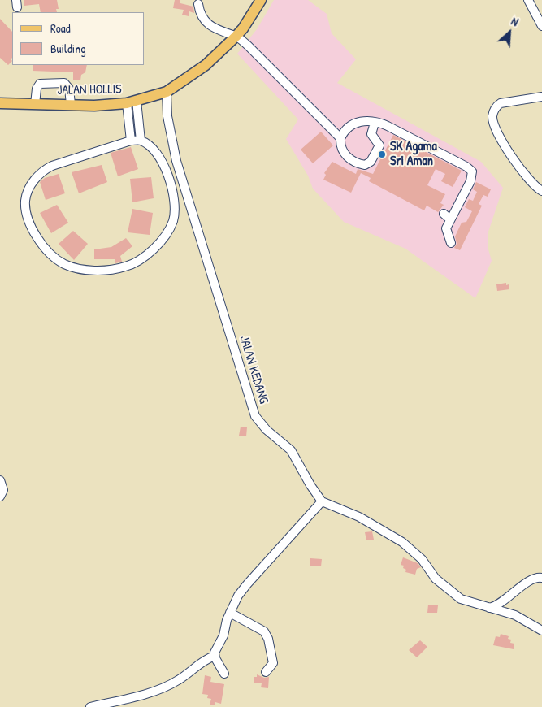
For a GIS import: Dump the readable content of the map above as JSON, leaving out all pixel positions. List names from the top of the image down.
{
  "streets": {
    "main road": ["JALAN HOLLIS"],
    "street": ["JALAN KEDANG"]
  },
  "crossings": [
    ["JALAN HOLLIS", "JALAN KEDANG"]
  ],
  "places": ["SK Agama Sri Aman"],
  "legend": ["Road", "Building"],
  "north": "top right"
}
